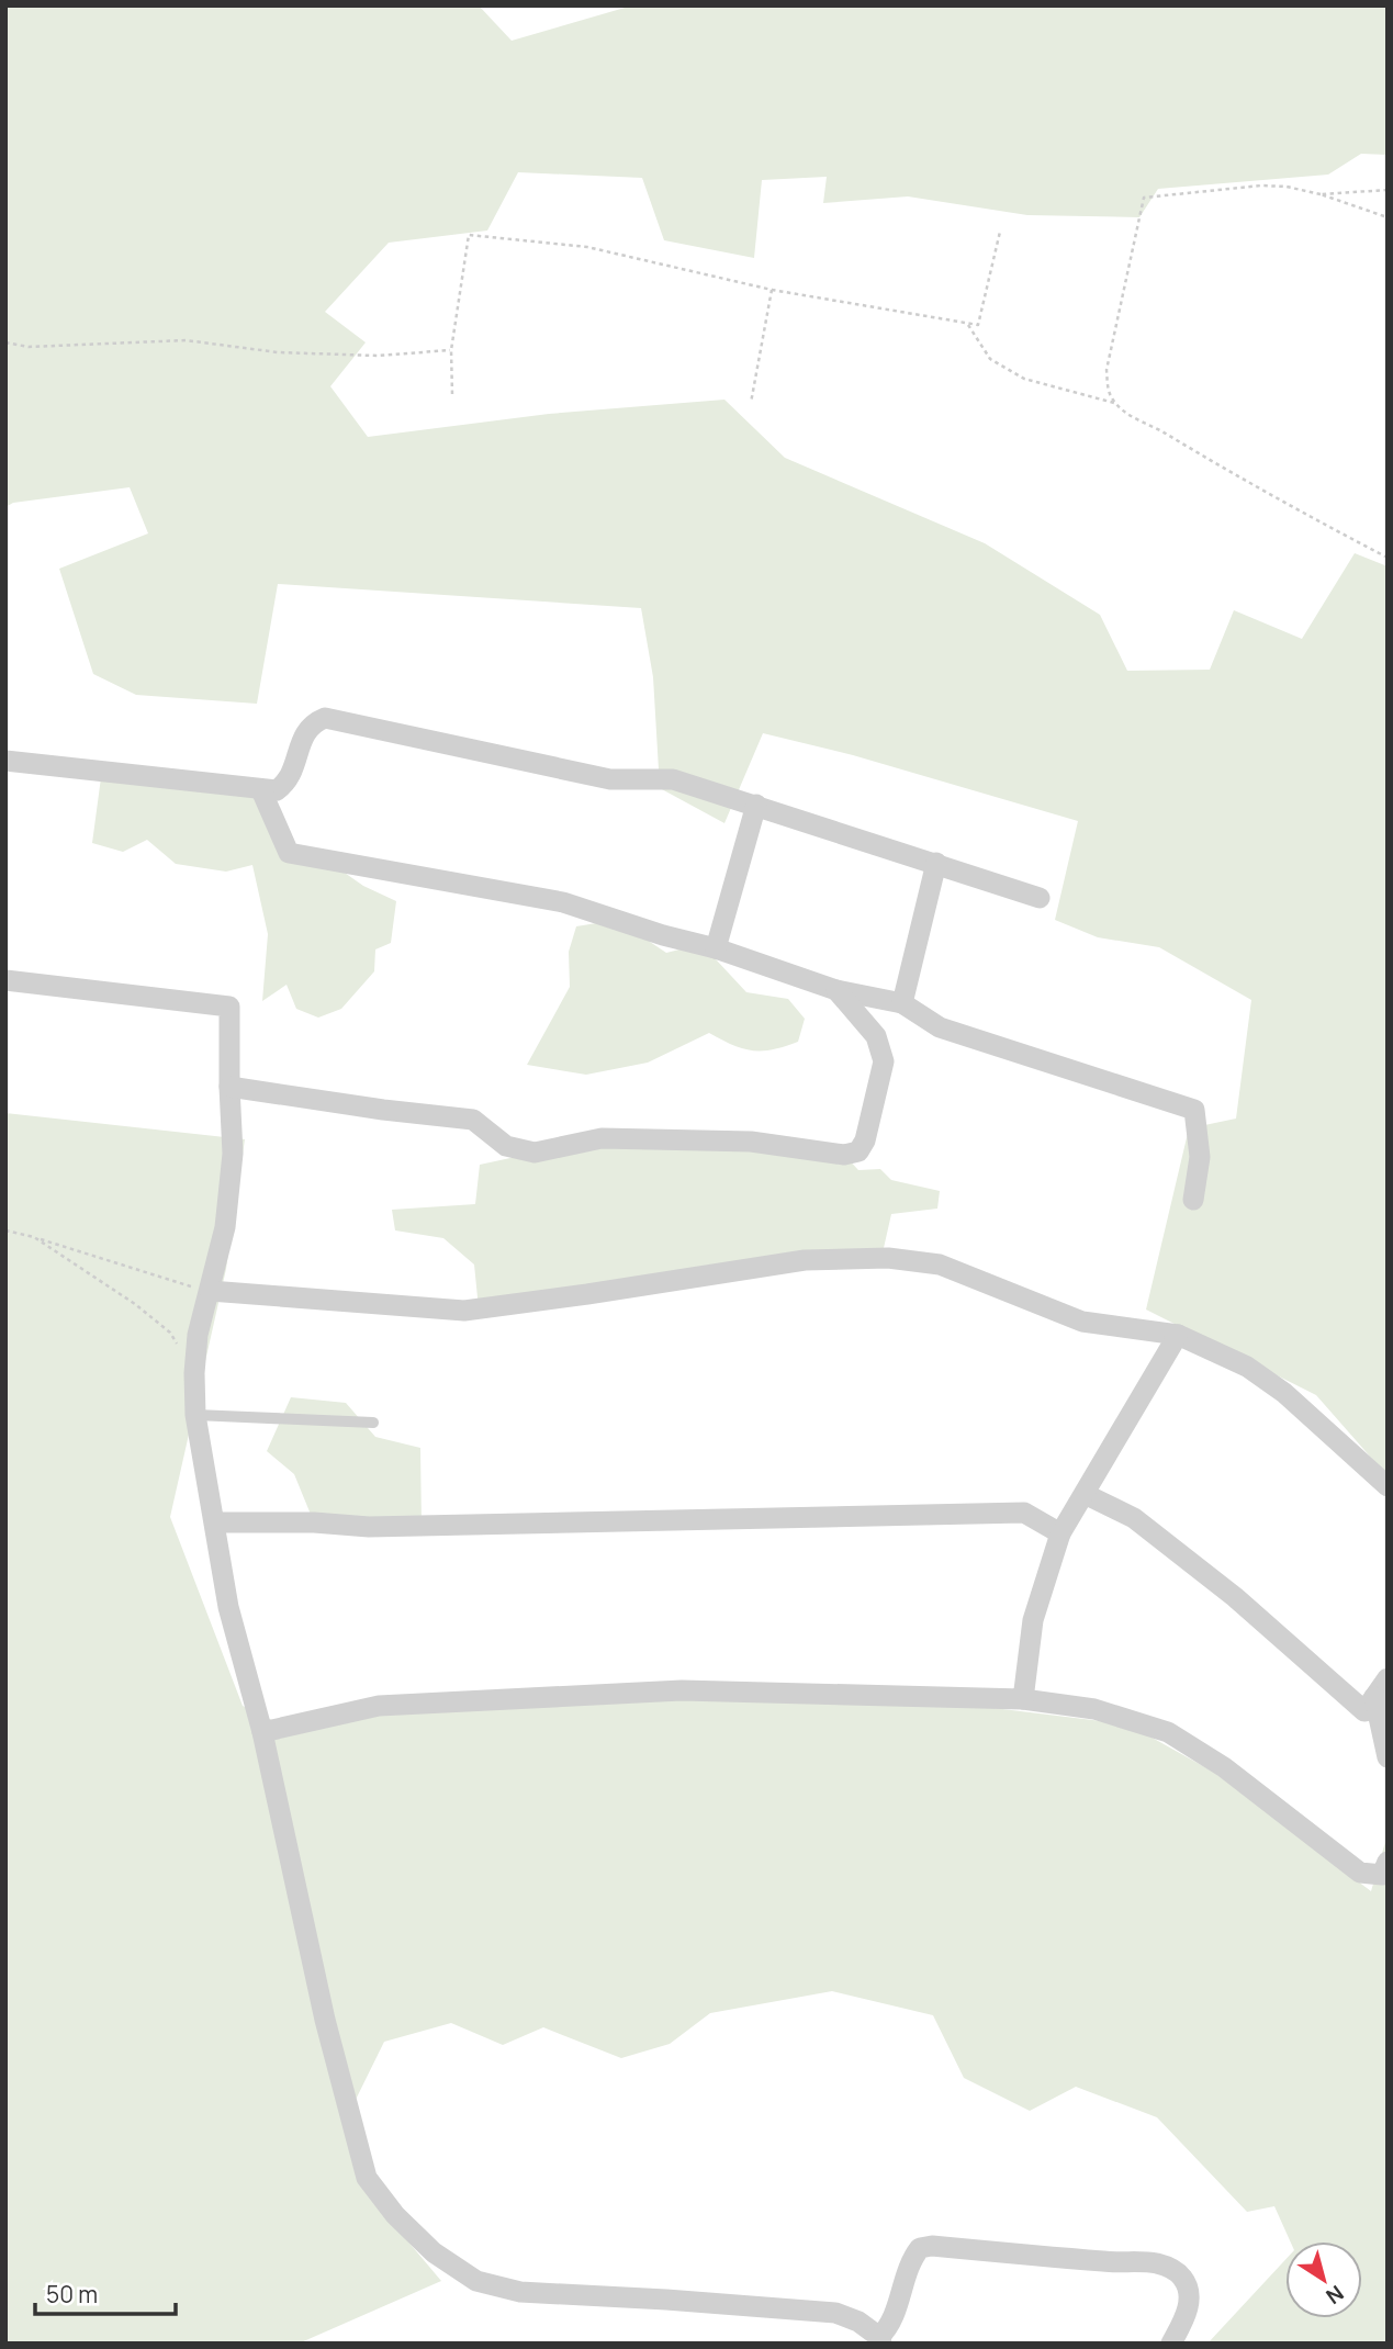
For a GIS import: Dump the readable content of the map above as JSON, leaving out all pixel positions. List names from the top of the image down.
{
  "scale_bar": "50 m",
  "north": "bottom right"
}
